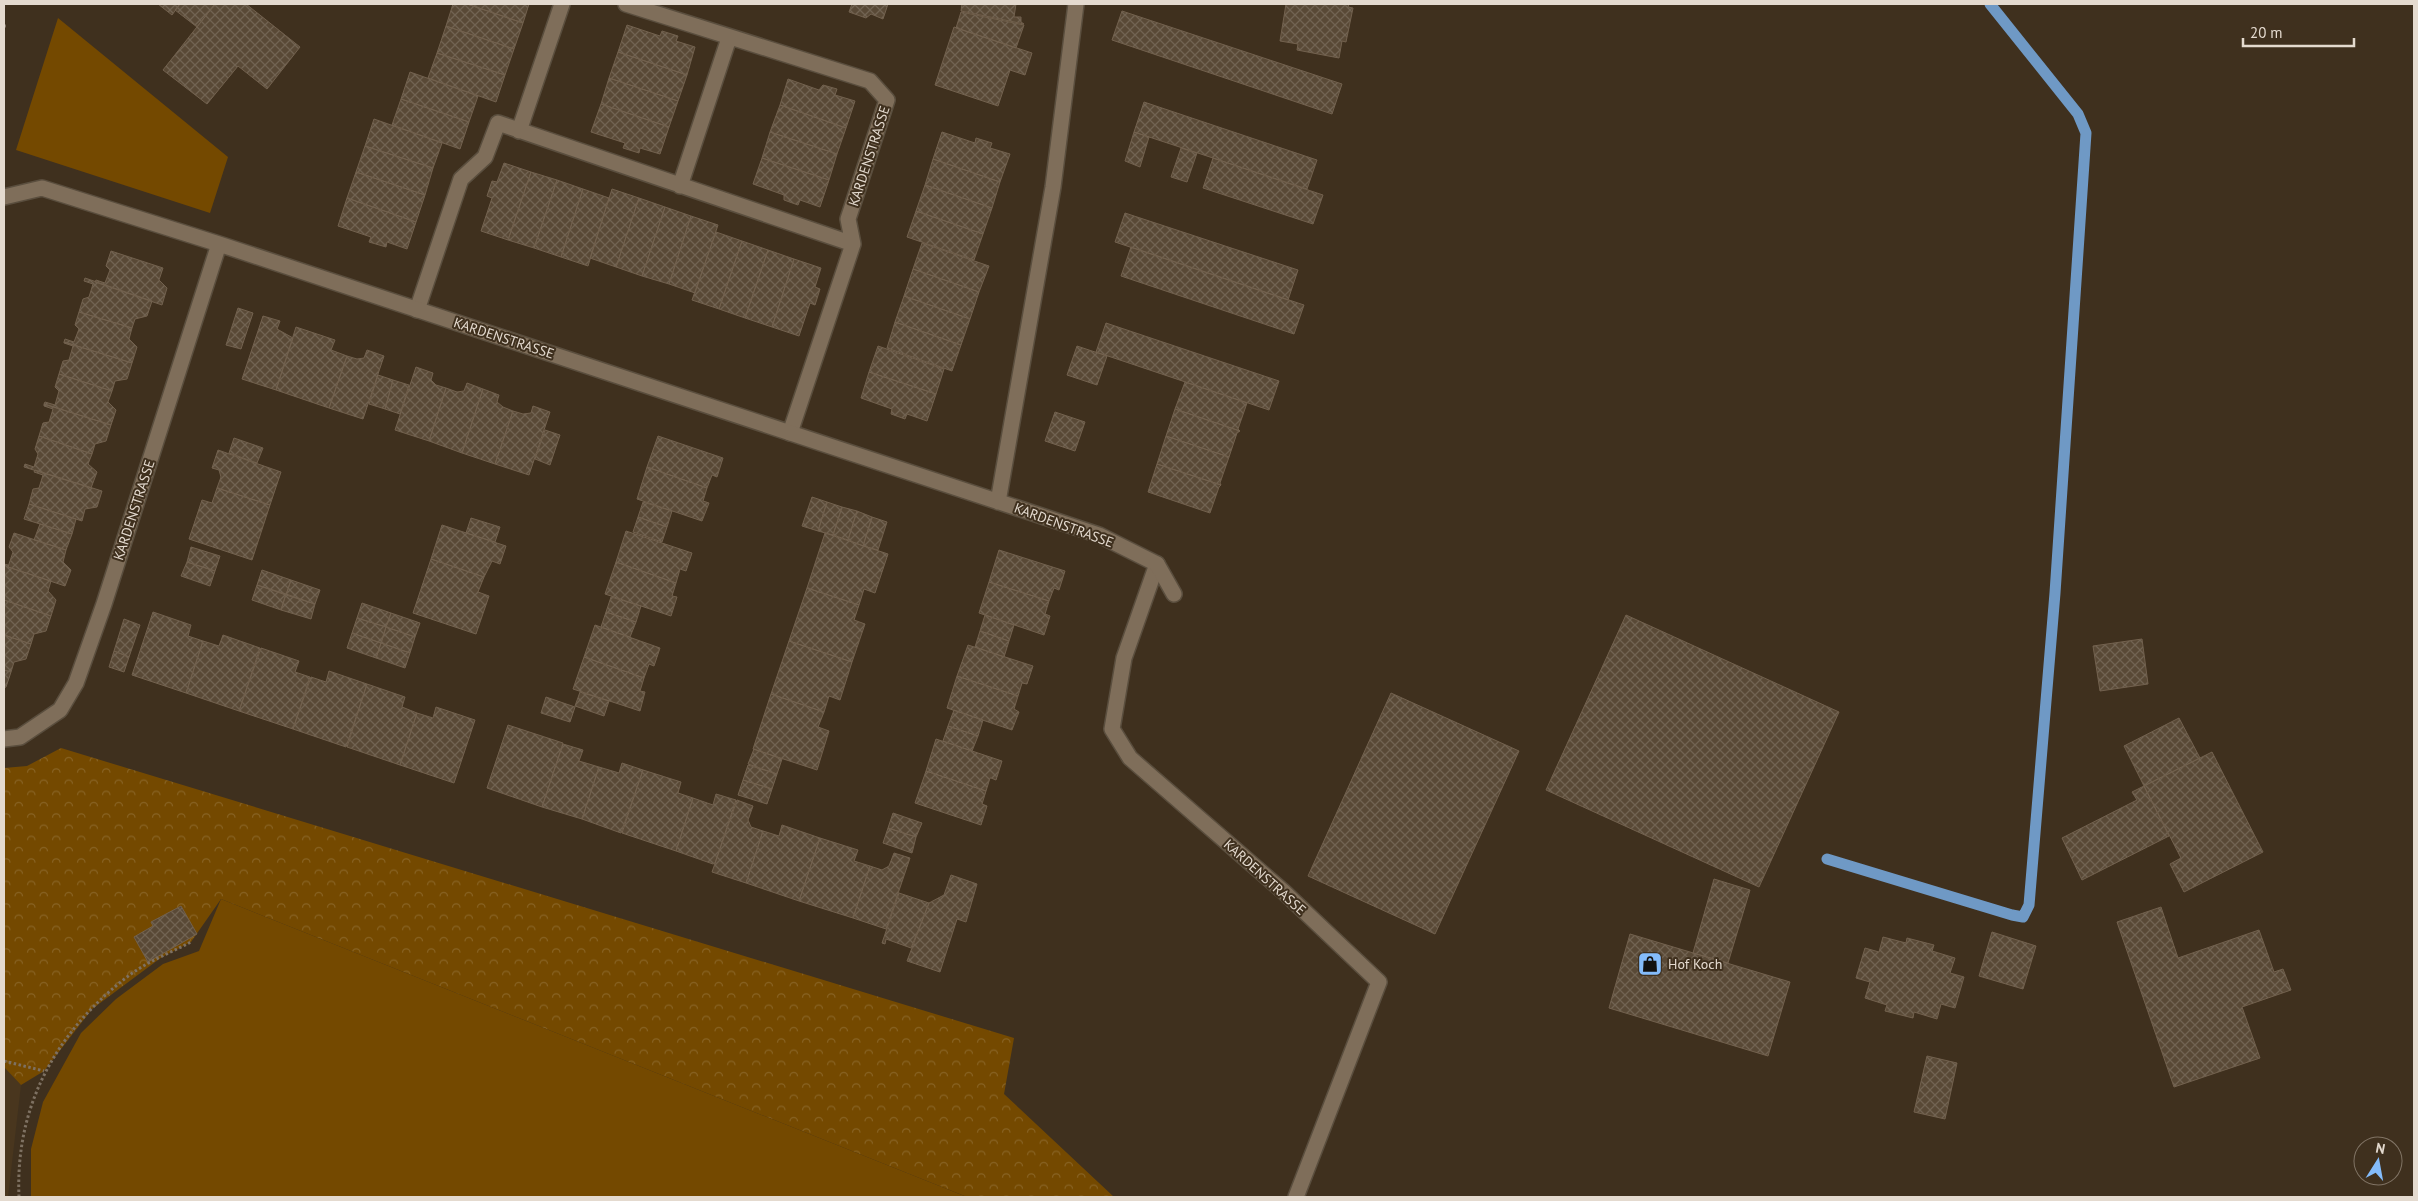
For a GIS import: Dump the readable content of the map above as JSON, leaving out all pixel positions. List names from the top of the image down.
{
  "streets": {
    "street": ["KARDENSTRASSE"]
  },
  "places": {
    "shop": ["Hof Koch"]
  },
  "scale_bar": "20 m",
  "north": "top"
}
